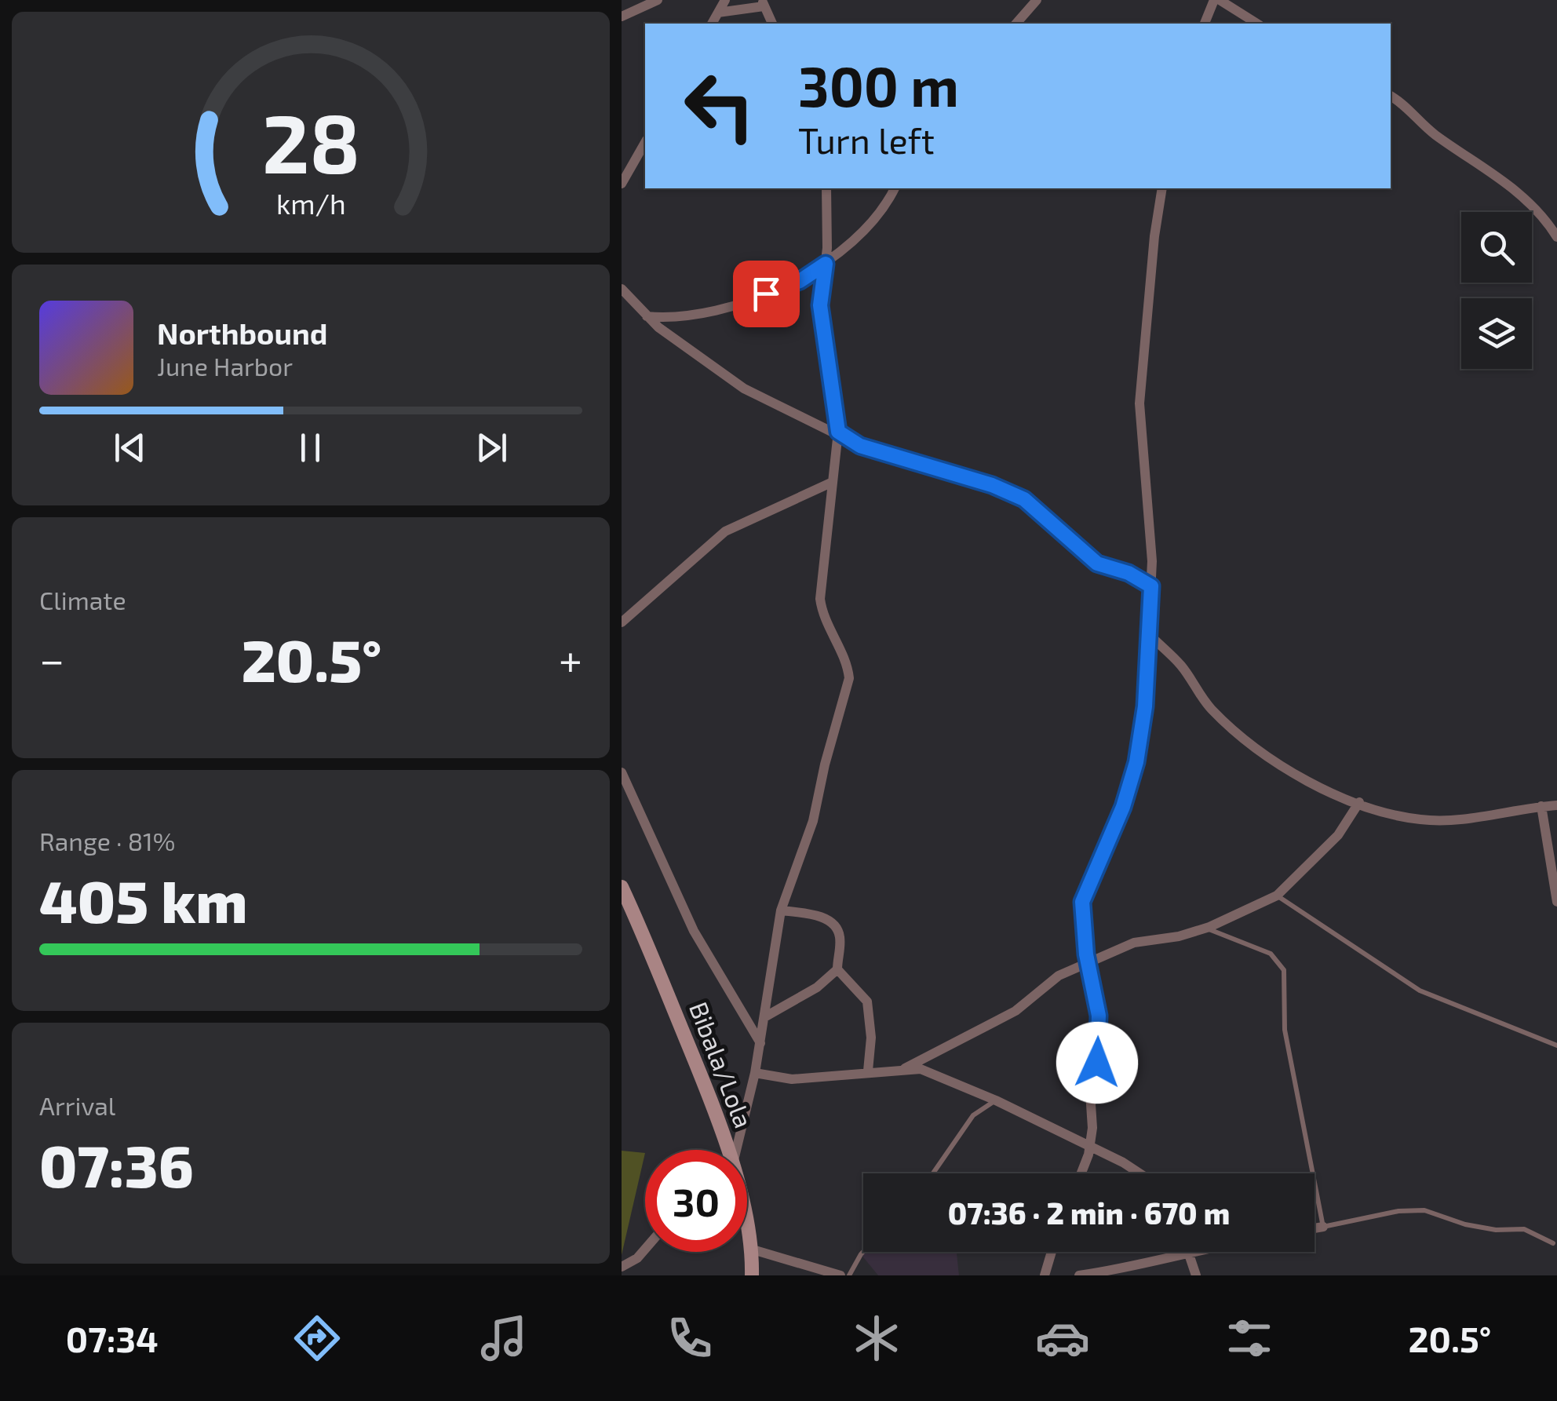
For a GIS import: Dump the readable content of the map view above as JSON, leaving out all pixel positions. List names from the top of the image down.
{
  "streets": {
    "main road": ["Bibala/Lola"]
  },
  "page": {
    "turn": ["300 m", "Turn left"],
    "song": ["Northbound", "June Harbor"],
    "tile": [
      "Climate",
      ["Range · 81%", "405 km"],
      ["Arrival", "07:36"]
    ],
    "heat": ["−", "20.5°", "+"],
    "limit": "30",
    "trip": "07:36 · 2 min · 670 m",
    "tabs": ["07:34", "20.5°"],
    "gauge": ["28", "km/h"]
  }
}
